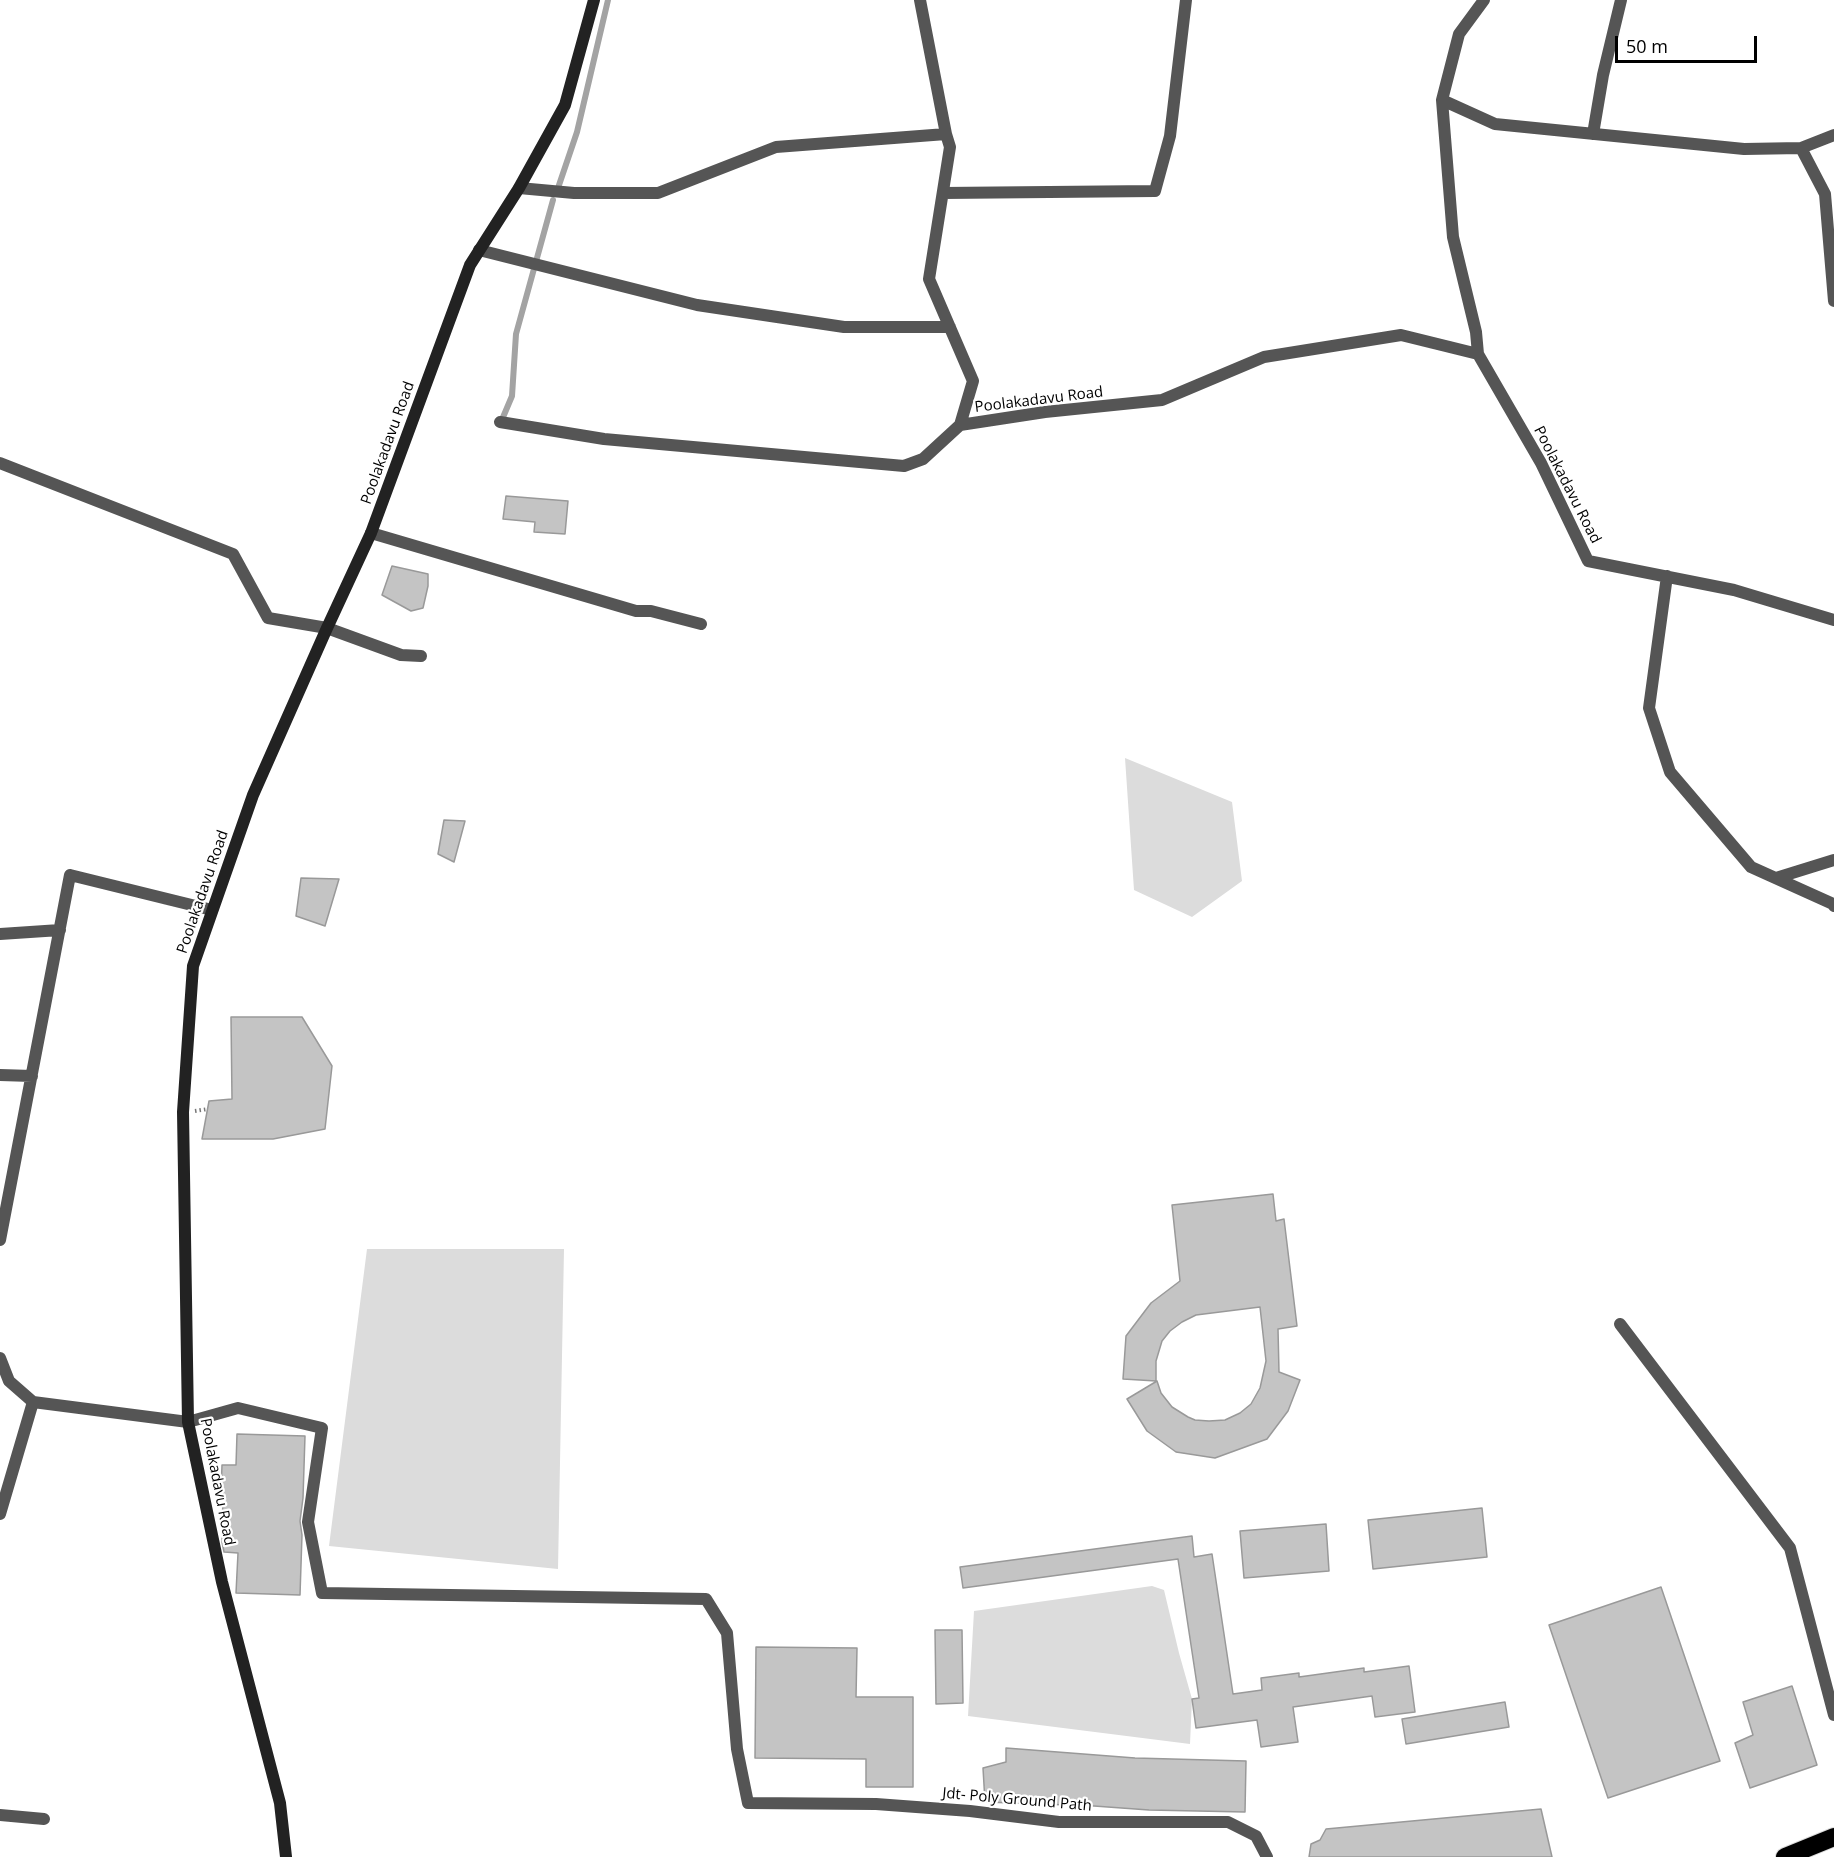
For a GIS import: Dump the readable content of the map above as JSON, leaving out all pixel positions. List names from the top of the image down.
{
  "streets": {
    "street": ["Poolakadavu Road", "Jdt- Poly Ground Path"]
  },
  "crossings": [
    ["Poolakadavu Road", "Jdt- Poly Ground Path"]
  ],
  "scale_bar": "50 m"
}
